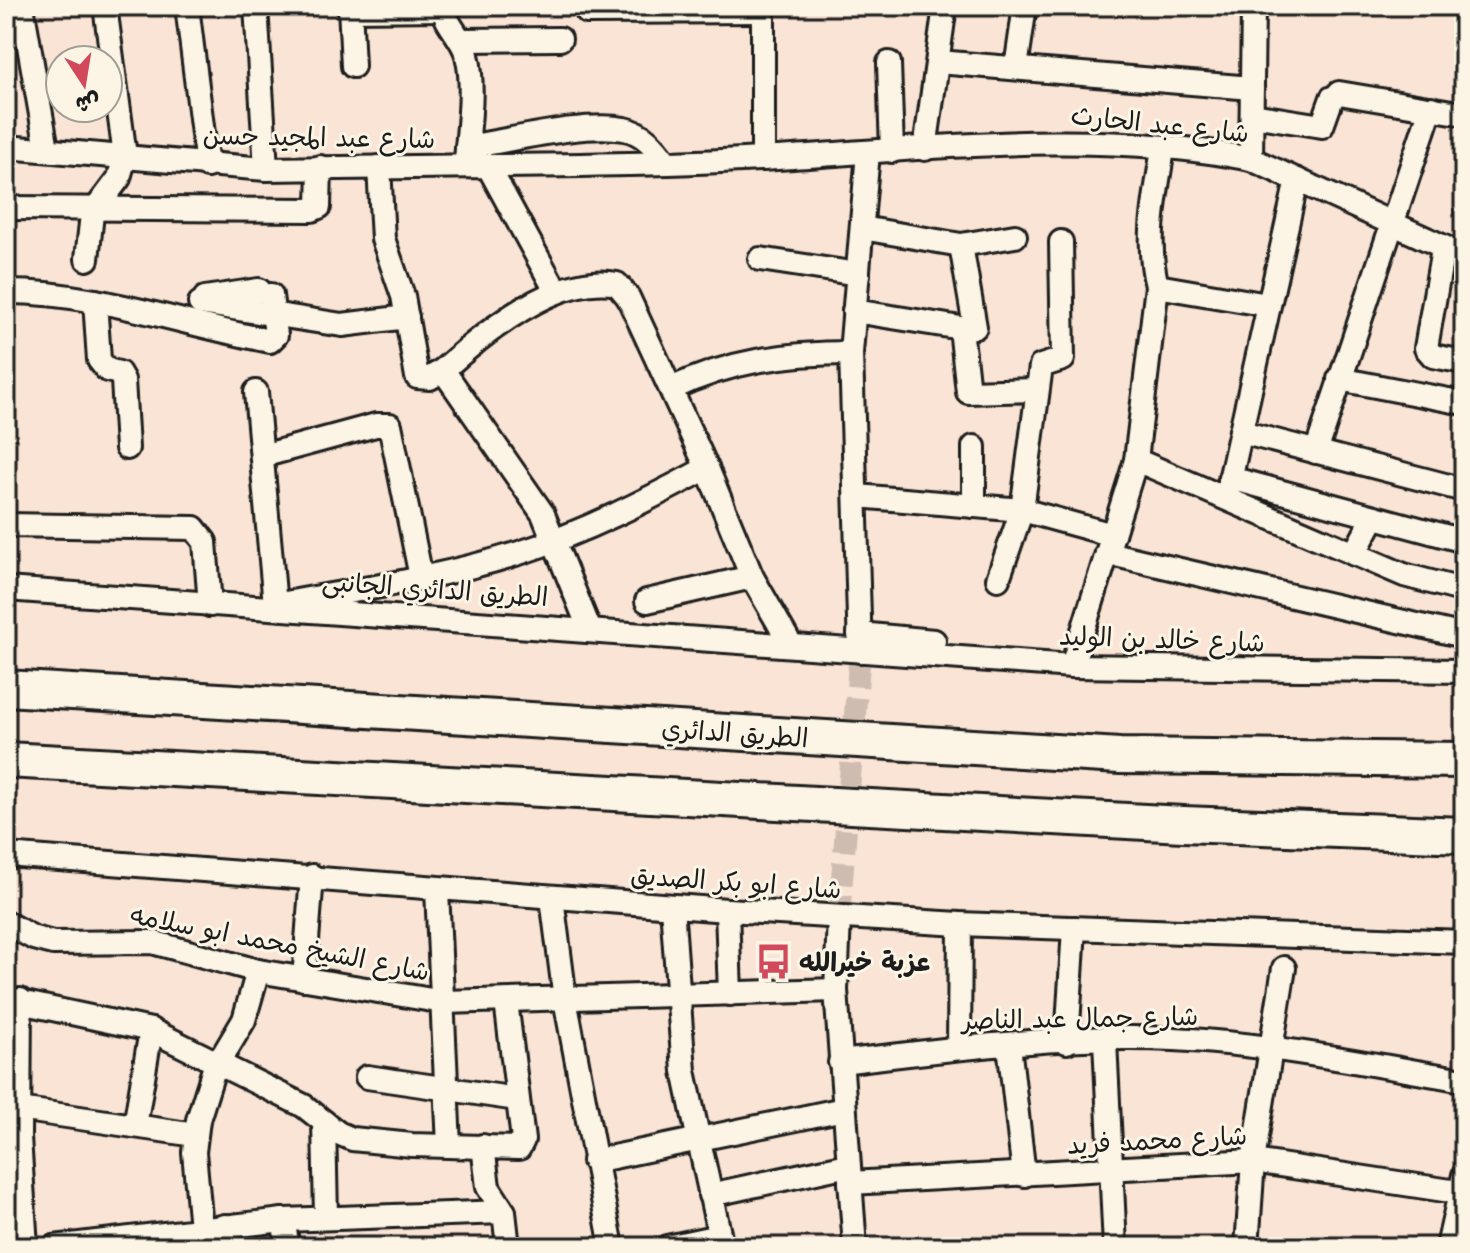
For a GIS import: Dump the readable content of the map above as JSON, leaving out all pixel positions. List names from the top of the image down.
{
  "streets": {
    "highway": ["الطريق الدائري"],
    "street": [
      "شارع عبد الحارث",
      "شارع عبد المجيد حسن",
      "الطريق الدائري الجانبى",
      "شارع خالد بن الوليد",
      "شارع ابو بكر الصديق",
      "شارع الشيخ محمد ابو سلامه",
      "شارع جمال عبد الناصر",
      "شارع محمد فريد"
    ]
  },
  "crossings": [
    ["شارع عبد الحارث", "شارع عبد المجيد حسن"],
    ["الطريق الدائري الجانبى", "شارع خالد بن الوليد"]
  ],
  "places": {
    "bus stop": ["عزبة خيرالله"]
  },
  "north": "bottom"
}
